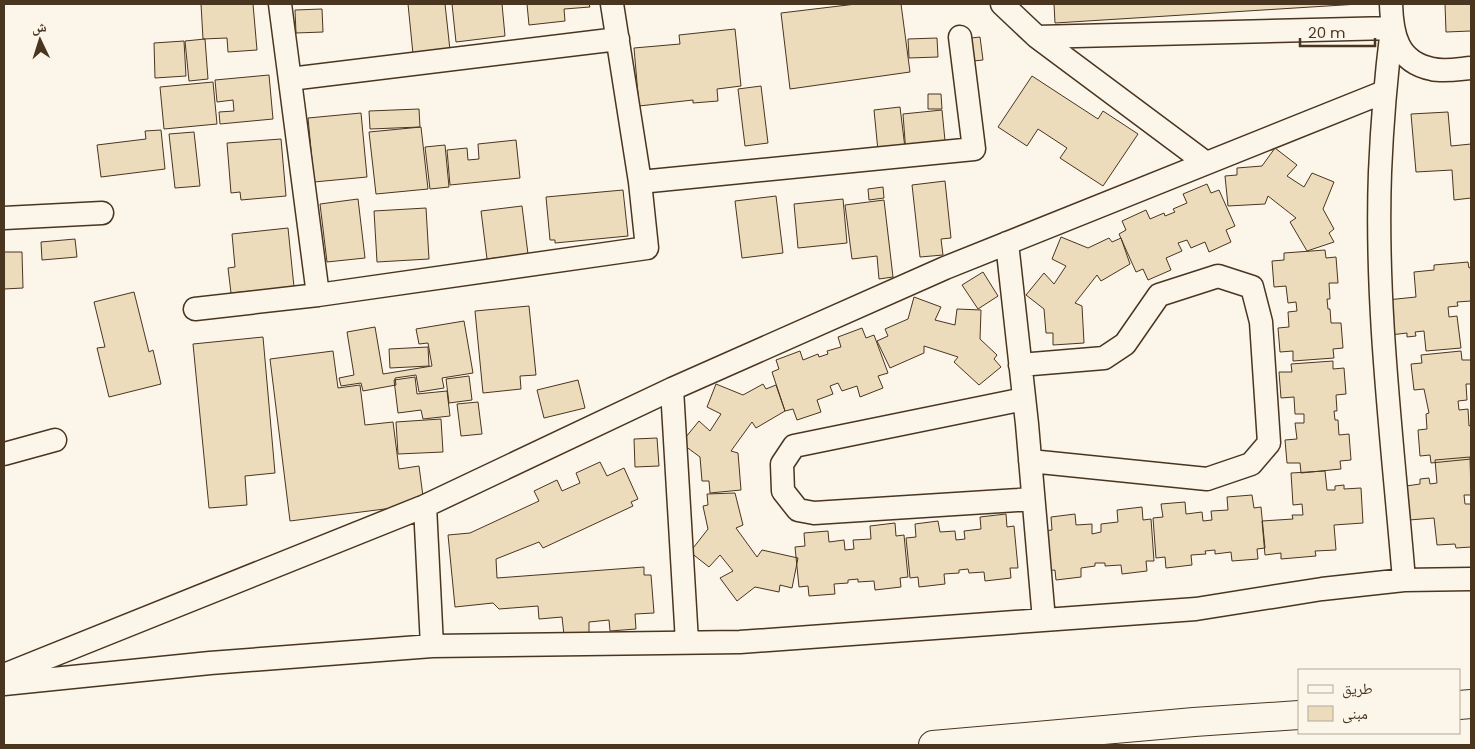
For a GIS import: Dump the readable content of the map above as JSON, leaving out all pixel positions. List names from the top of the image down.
{
  "legend": ["طريق", "مبنى"],
  "scale_bar": "20 m",
  "north": "top"
}
